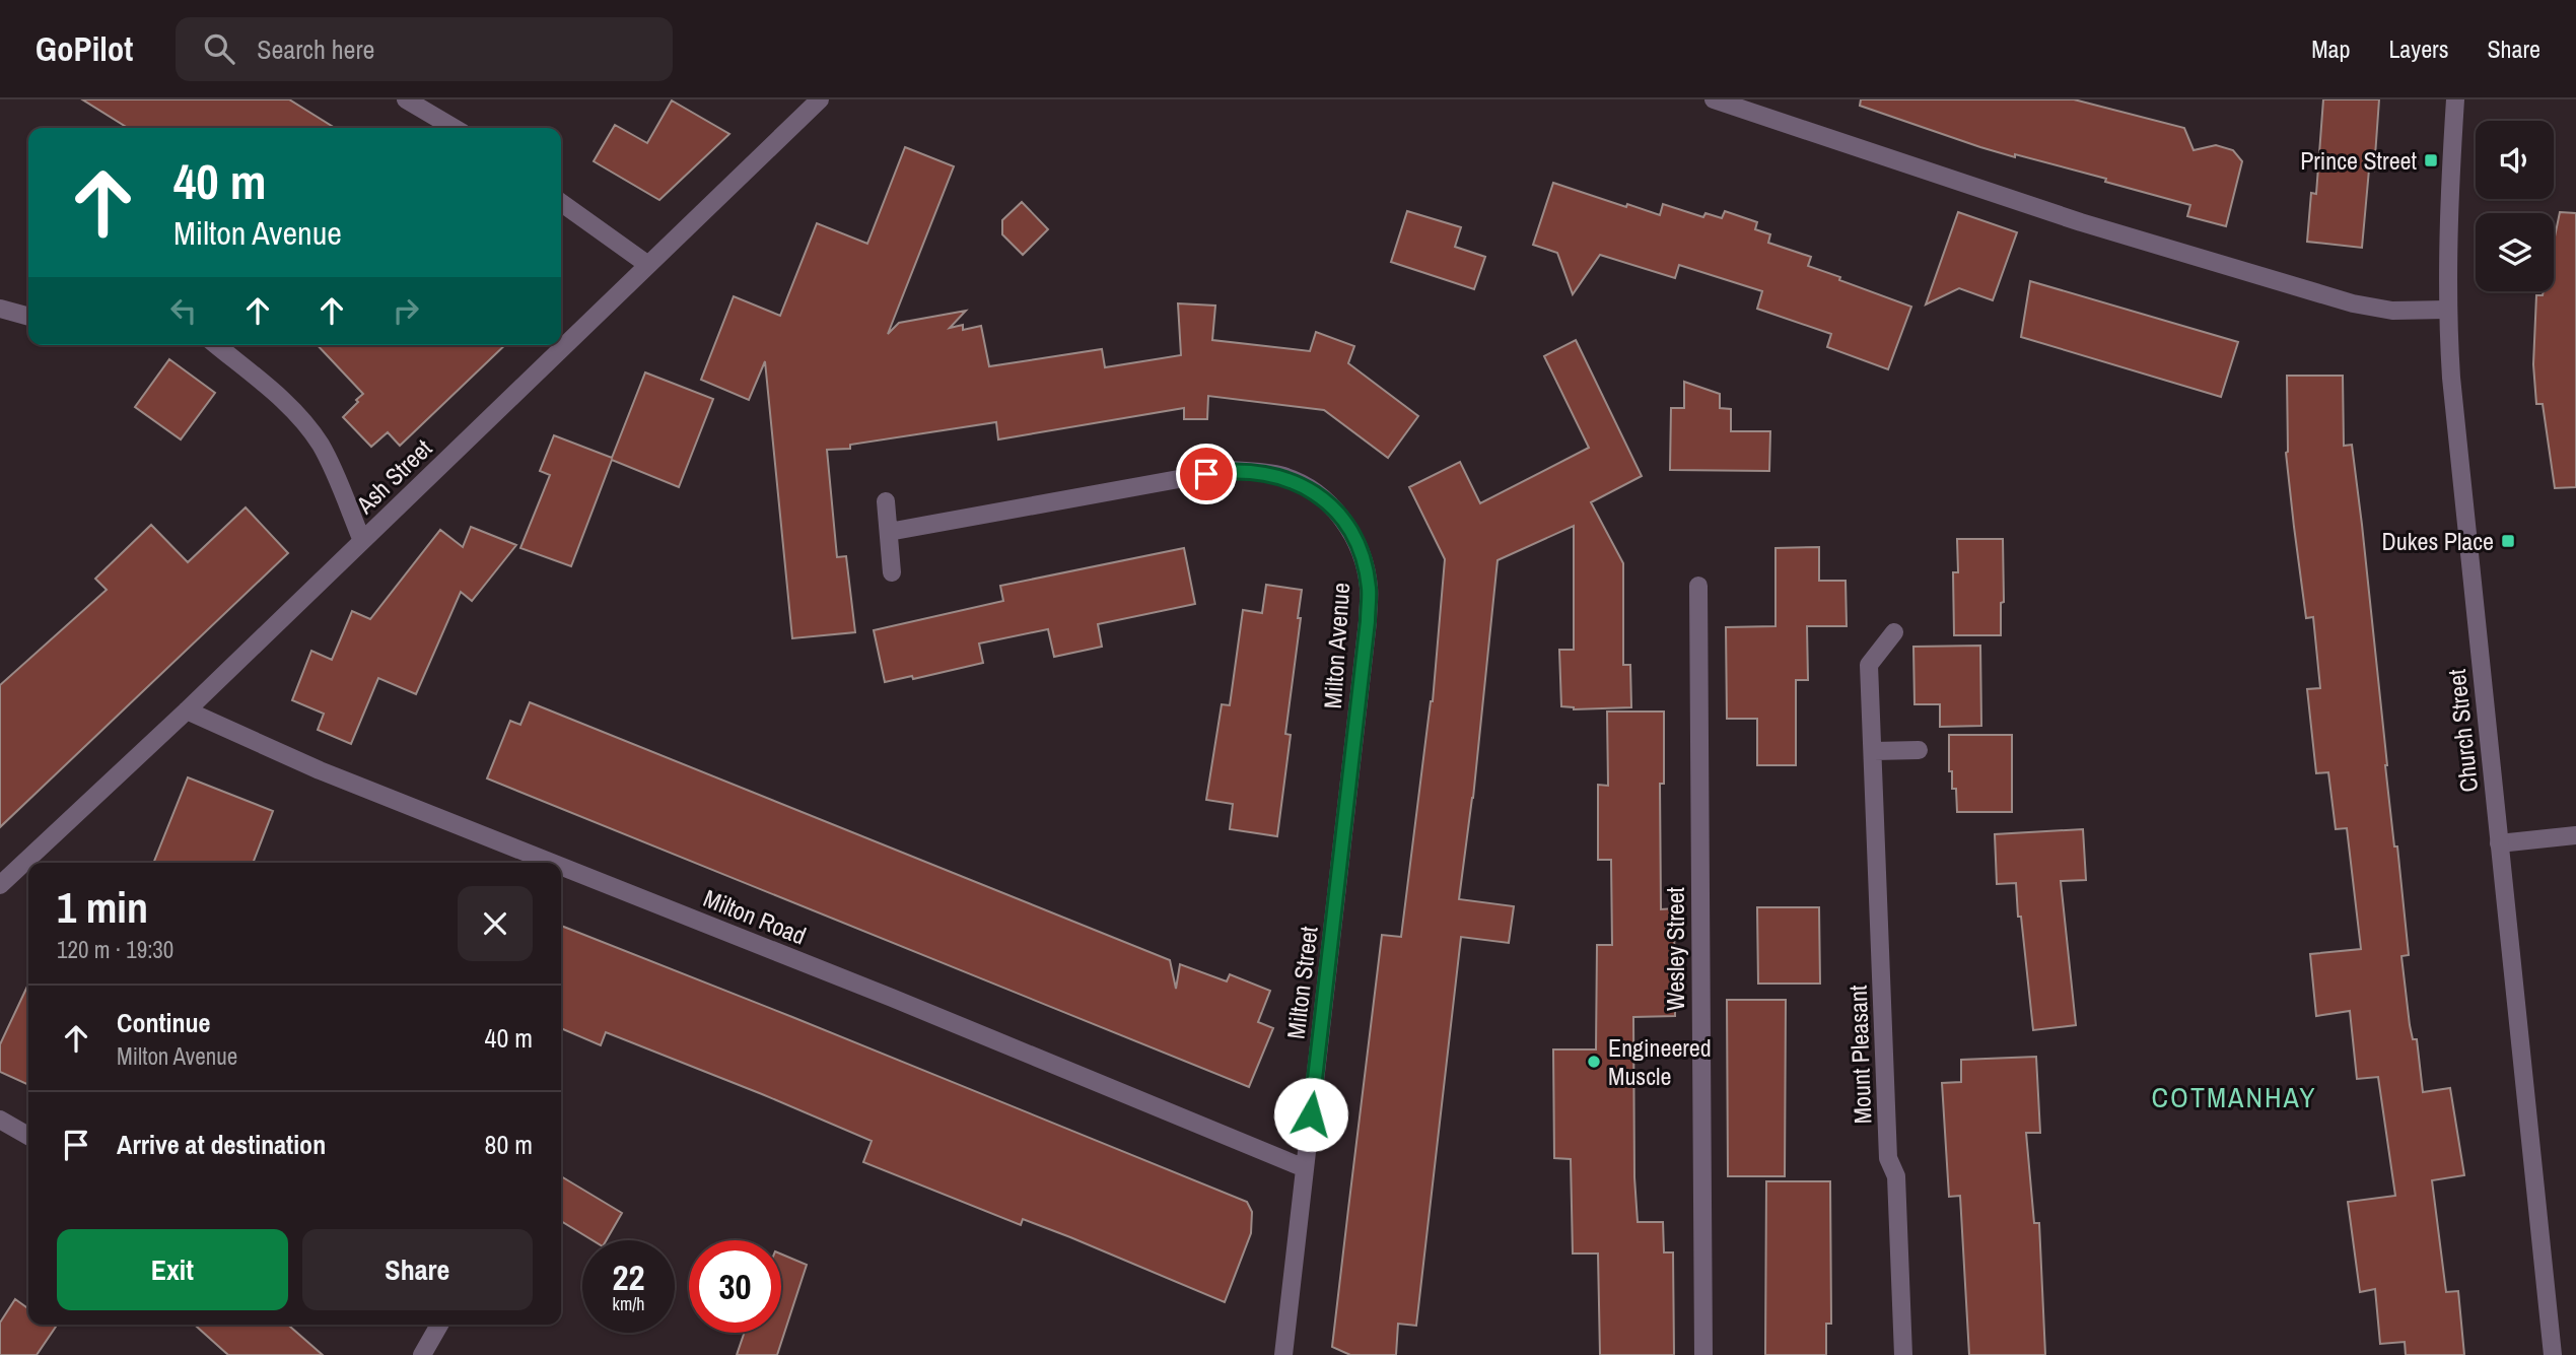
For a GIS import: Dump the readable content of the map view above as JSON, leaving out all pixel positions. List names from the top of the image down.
{
  "streets": {
    "street": [
      "Ash Street",
      "Milton Avenue",
      "Church Street",
      "Milton Road",
      "Wesley Street",
      "Milton Street",
      "Mount Pleasant"
    ]
  },
  "crossings": [
    ["Ash Street", "Milton Road"],
    ["Milton Avenue", "Milton Street"],
    ["Milton Road", "Milton Street"]
  ],
  "districts": ["COTMANHAY"],
  "places": {
    "transit": ["Prince Street", "Dukes Place"],
    "other": ["Engineered Muscle"]
  },
  "page": {
    "header": "GoPilot",
    "search": "Search here",
    "nav": ["Map", "Layers", "Share"],
    "turn": ["40 m", "Milton Avenue"],
    "heading": ["1 min", "120 m · 19:30"],
    "list": [
      {
        "name": "Continue",
        "note": "Milton Avenue",
        "value": "40 m"
      },
      {
        "name": "Arrive at destination",
        "value": "80 m"
      }
    ],
    "buttons": ["Exit", "Share"],
    "speed": "22 km/h",
    "limit": "30"
  }
}
